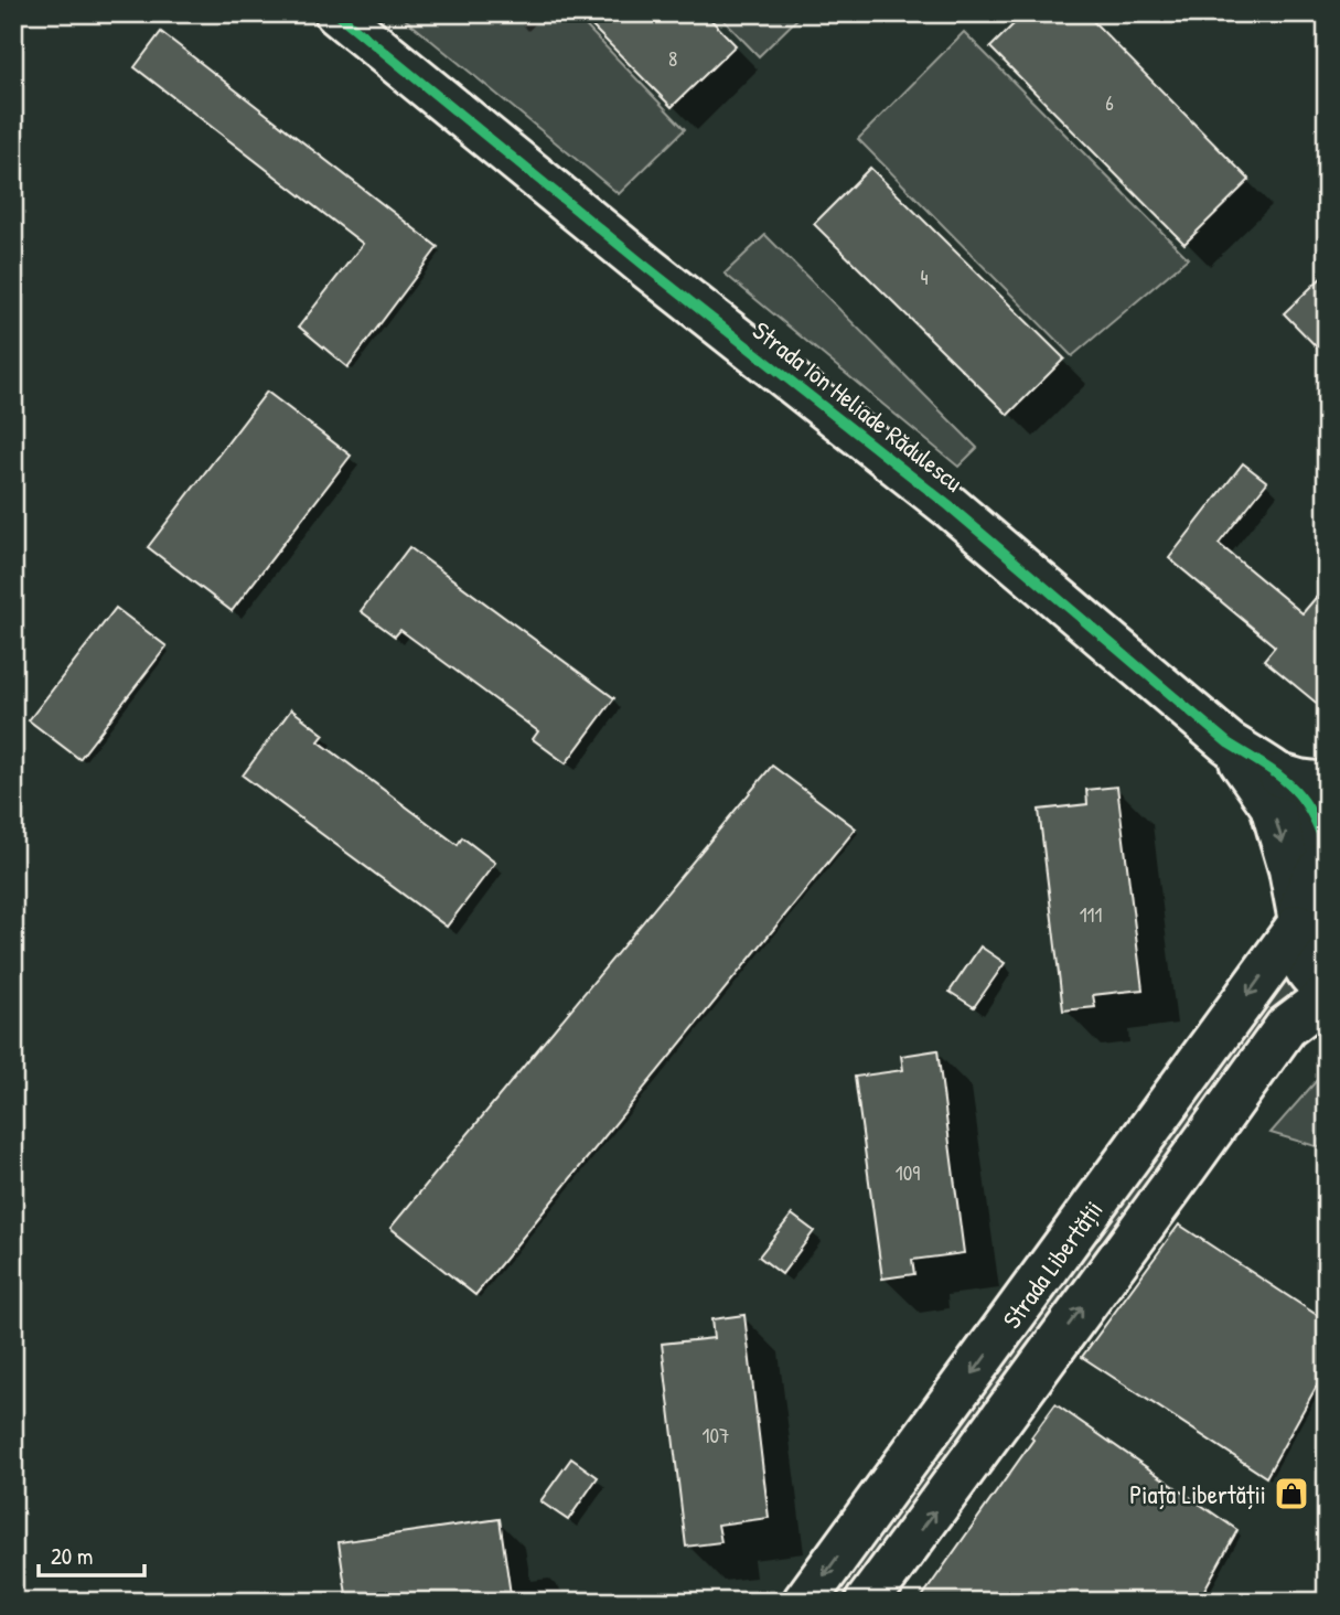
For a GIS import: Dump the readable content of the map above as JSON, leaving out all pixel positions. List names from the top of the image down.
{
  "streets": {
    "main road": ["Strada Ion Heliade Rădulescu", "Strada Libertății"]
  },
  "crossings": [
    ["Strada Ion Heliade Rădulescu", "Strada Libertății"]
  ],
  "places": {
    "shop": ["Piața Libertății"]
  },
  "house_numbers": [
    "8",
    "6",
    "4",
    "111",
    "109",
    "107"
  ],
  "scale_bar": "20 m"
}
